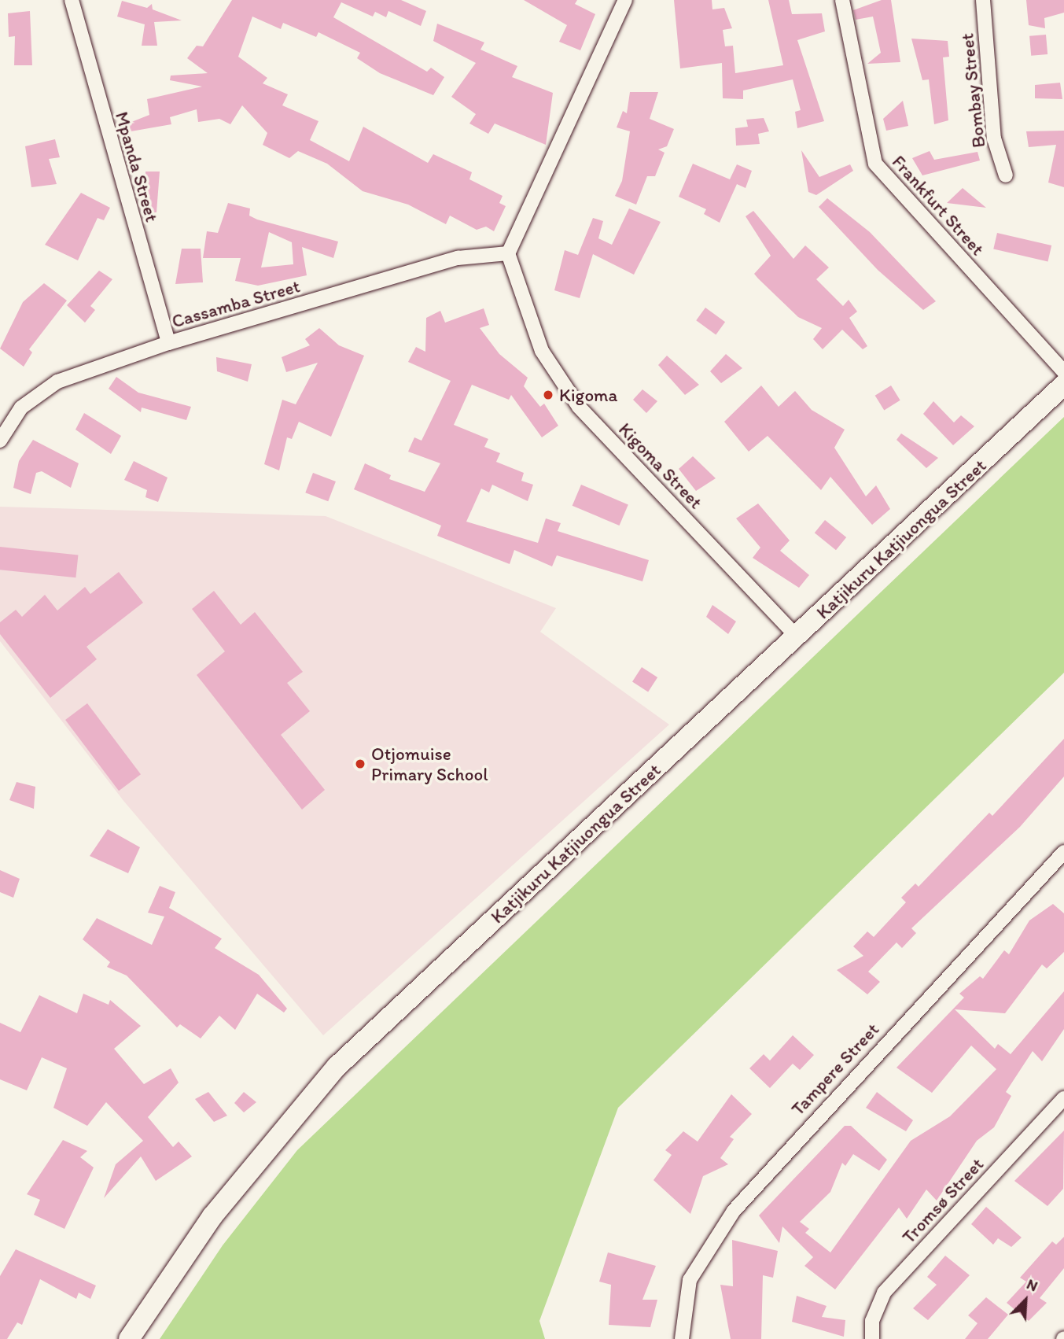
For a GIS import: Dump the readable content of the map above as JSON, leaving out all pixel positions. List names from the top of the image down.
{
  "streets": {
    "street": [
      "Bombay Street",
      "Mpanda Street",
      "Frankfurt Street",
      "Cassamba Street",
      "Kigoma Street",
      "Katjikuru Katjiuongua Street",
      "Tampere Street",
      "Tromsø Street"
    ]
  },
  "crossings": [
    ["Mpanda Street", "Cassamba Street"],
    ["Cassamba Street", "Kigoma Street"],
    ["Kigoma Street", "Katjikuru Katjiuongua Street"]
  ],
  "places": ["Kigoma", "Otjomuise Primary School"],
  "north": "top right"
}
